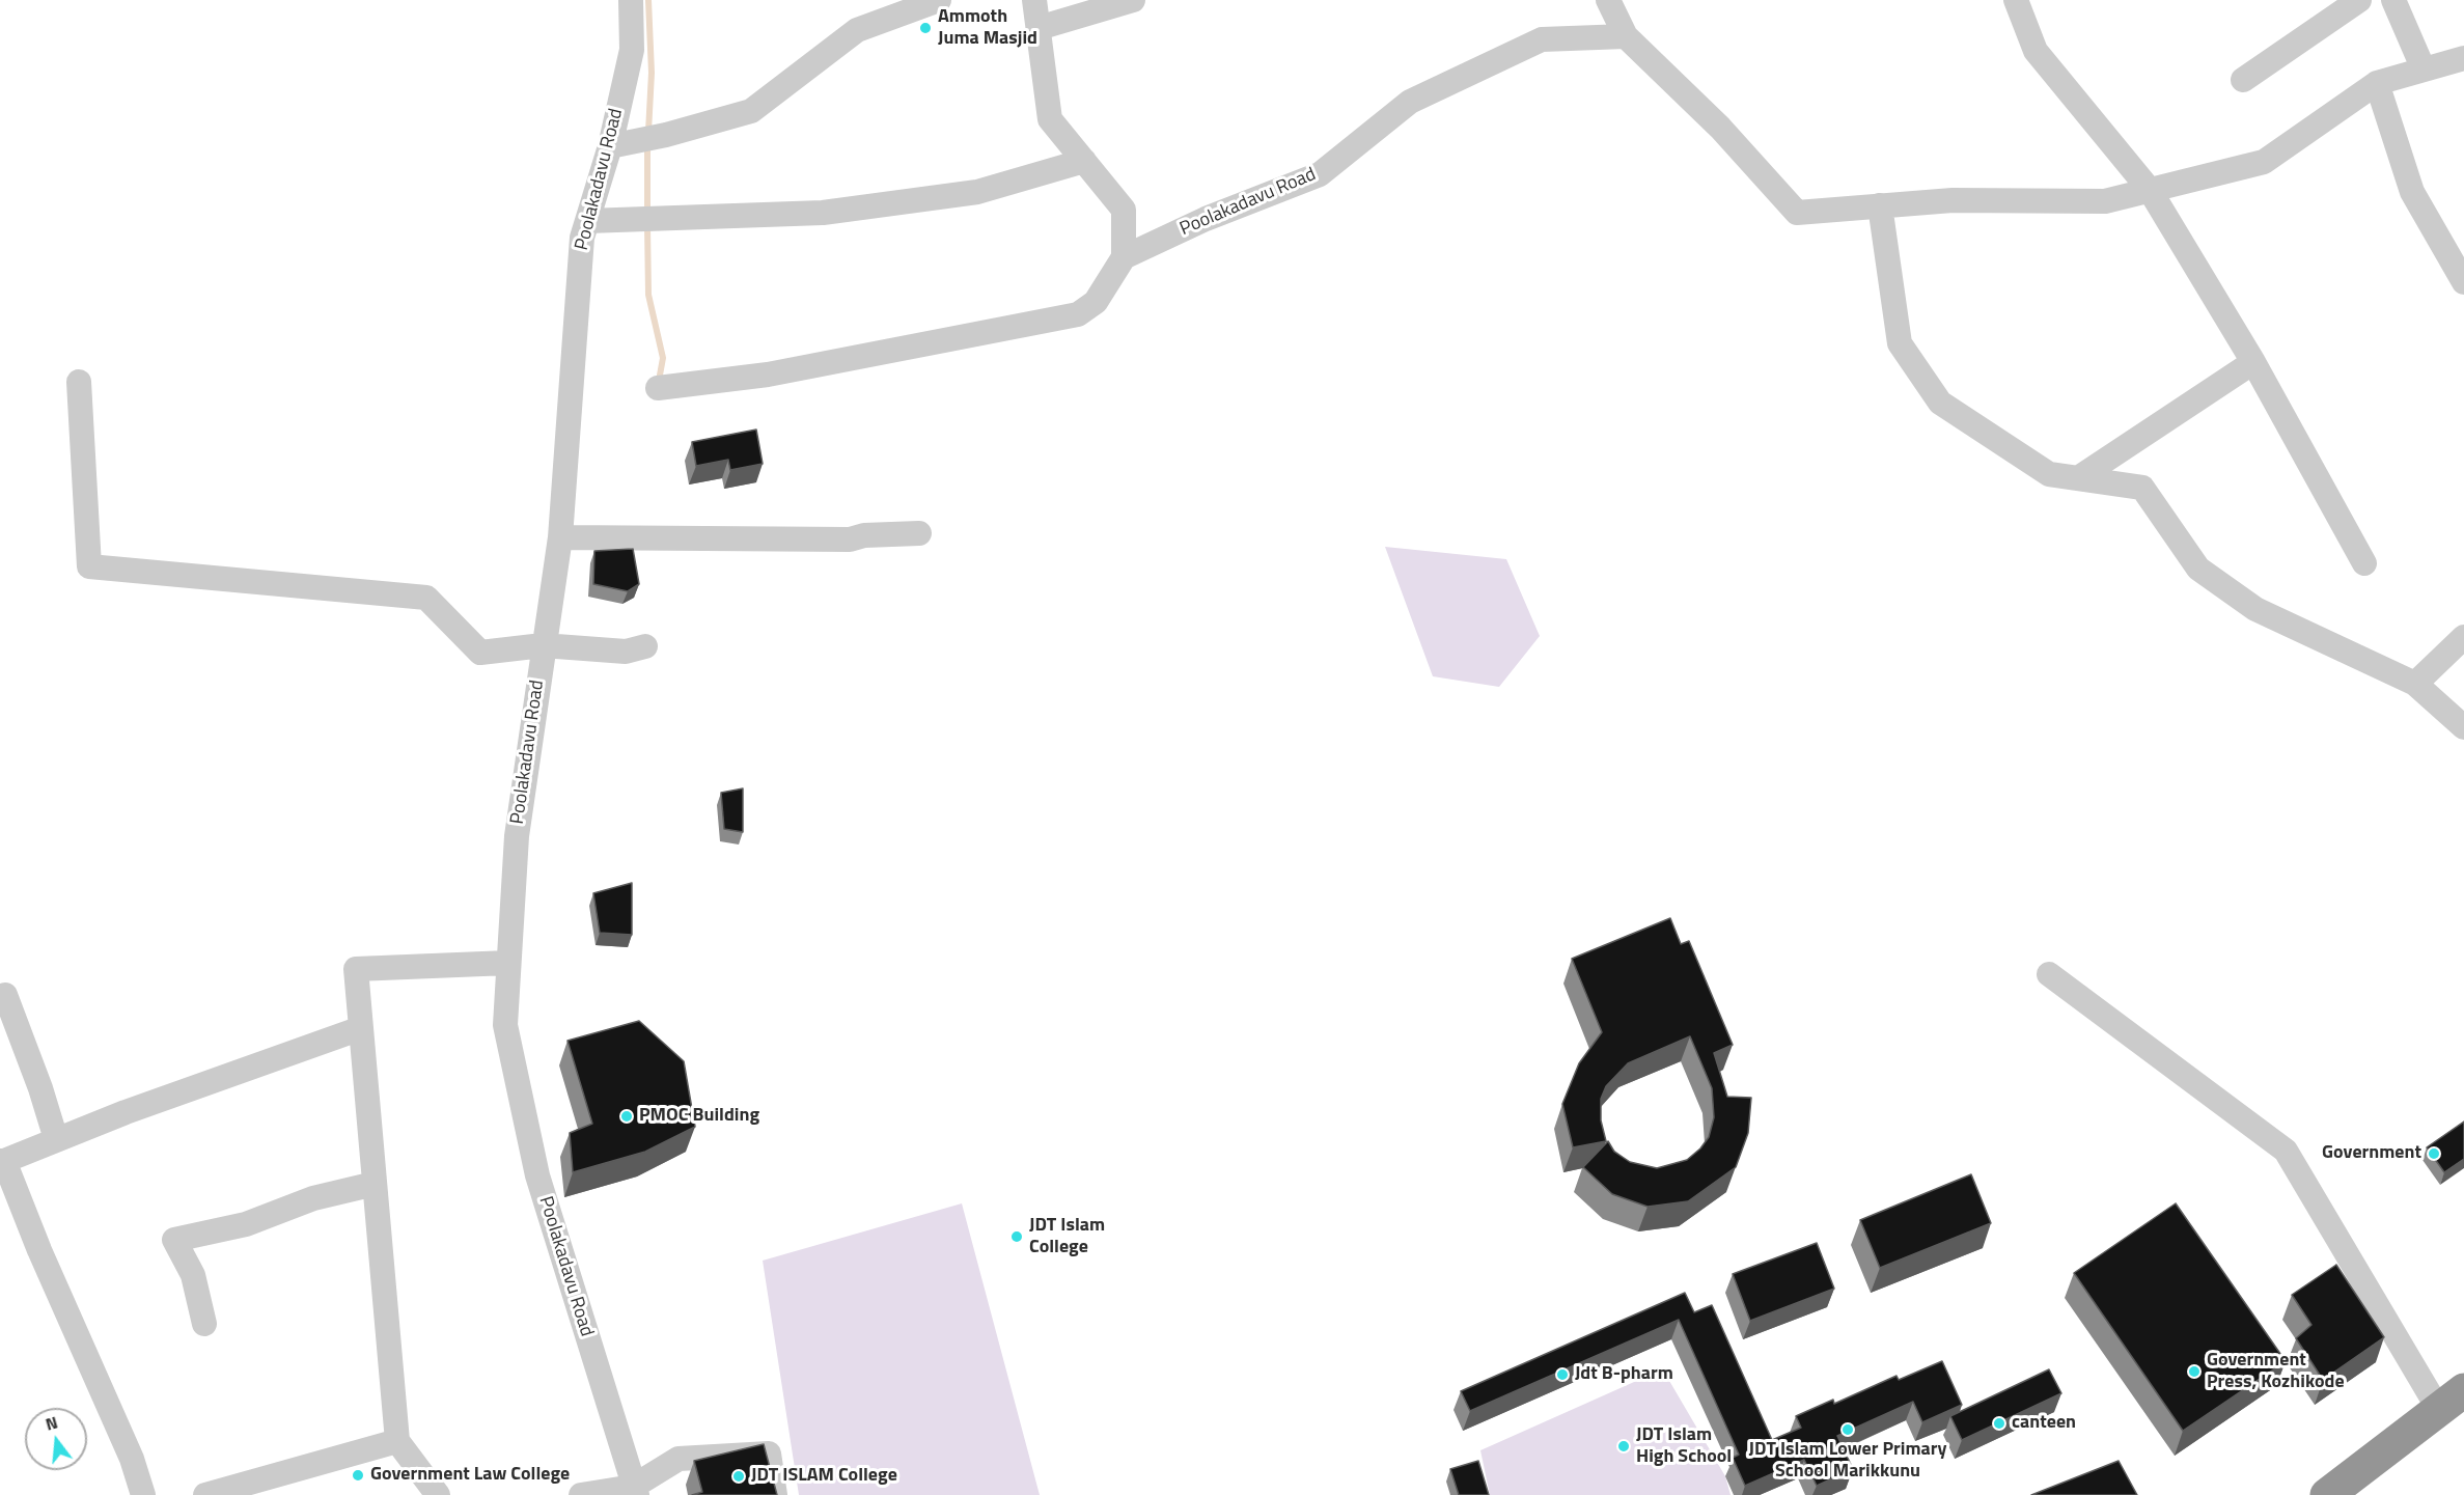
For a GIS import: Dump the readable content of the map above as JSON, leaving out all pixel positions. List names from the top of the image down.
{
  "streets": {
    "street": ["Poolakadavu Road"]
  },
  "places": [
    "Ammoth Juma Masjid",
    "PMOC Building",
    "Government",
    "JDT Islam College",
    "Government Press, Kozhikode",
    "Jdt B-pharm",
    "canteen",
    "JDT Islam Lower Primary School Marikkunu",
    "JDT Islam High School",
    "Government Law College",
    "JDT ISLAM College"
  ],
  "north": "top"
}
